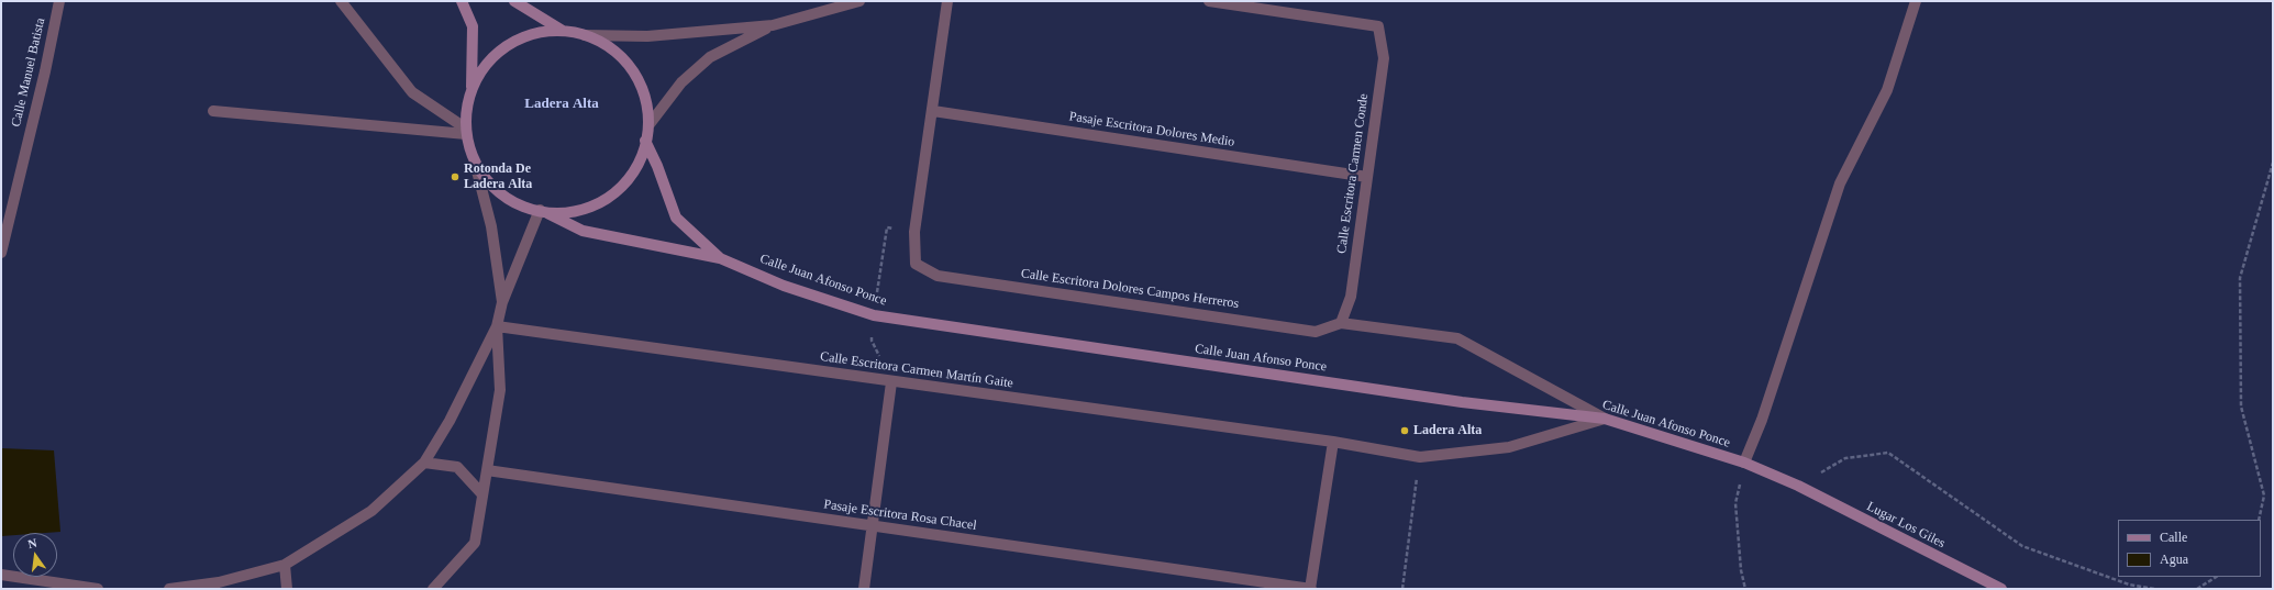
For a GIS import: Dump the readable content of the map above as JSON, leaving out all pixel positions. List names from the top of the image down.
{
  "streets": {
    "street": [
      "Calle Manuel Batista",
      "Pasaje Escritora Dolores Medio",
      "Calle Escritora Carmen Conde",
      "Calle Juan Afonso Ponce",
      "Calle Escritora Dolores Campos Herreros",
      "Calle Escritora Carmen Martín Gaite",
      "Pasaje Escritora Rosa Chacel",
      "Lugar Los Giles"
    ]
  },
  "crossings": [
    ["Pasaje Escritora Dolores Medio", "Calle Escritora Carmen Conde"],
    ["Pasaje Escritora Dolores Medio", "Calle Escritora Dolores Campos Herreros"],
    ["Calle Escritora Carmen Conde", "Calle Escritora Dolores Campos Herreros"],
    ["Calle Juan Afonso Ponce", "Calle Escritora Carmen Martín Gaite"],
    ["Calle Juan Afonso Ponce", "Lugar Los Giles"]
  ],
  "districts": ["Ladera Alta"],
  "places": ["Rotonda De Ladera Alta", "Ladera Alta"],
  "legend": ["Calle", "Agua"],
  "north": "top"
}
